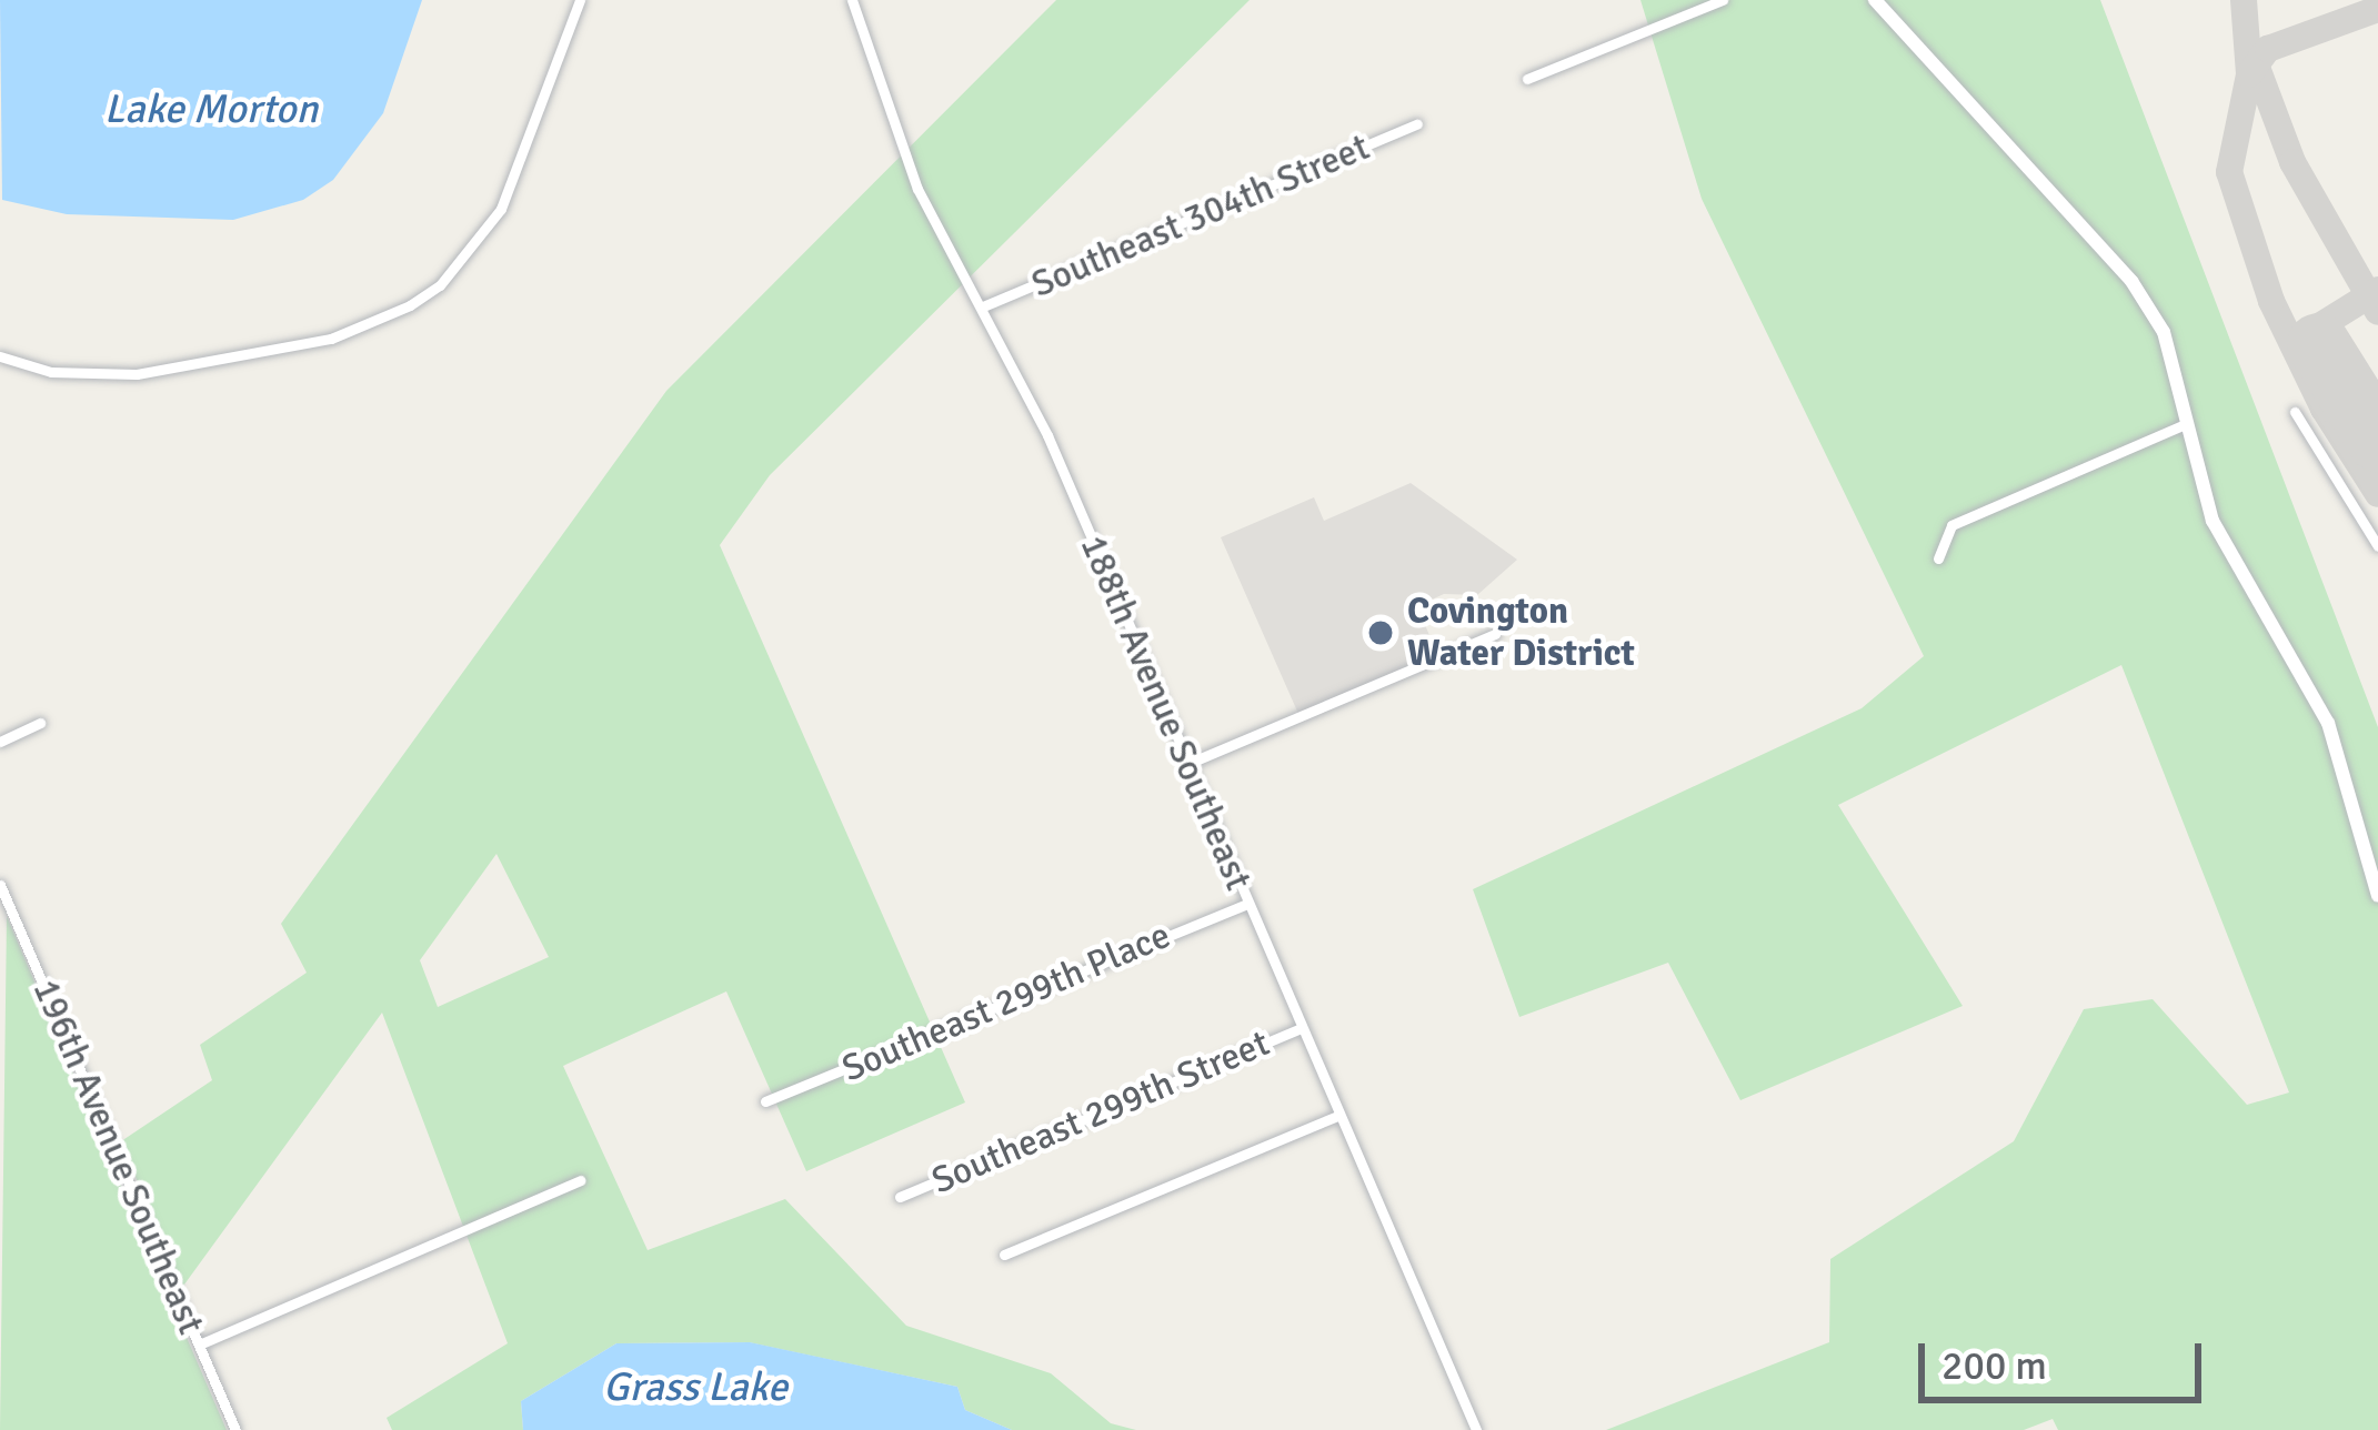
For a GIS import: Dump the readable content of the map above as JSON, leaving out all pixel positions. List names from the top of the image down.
{
  "streets": {
    "street": [
      "Southeast 304th Street",
      "188th Avenue Southeast",
      "Southeast 299th Place",
      "Southeast 299th Street",
      "196th Avenue Southeast"
    ]
  },
  "crossings": [
    ["Southeast 304th Street", "188th Avenue Southeast"],
    ["188th Avenue Southeast", "Southeast 299th Place"],
    ["188th Avenue Southeast", "Southeast 299th Street"]
  ],
  "water": ["Lake Morton", "Grass Lake"],
  "places": ["Covington Water District"],
  "scale_bar": "200 m"
}
